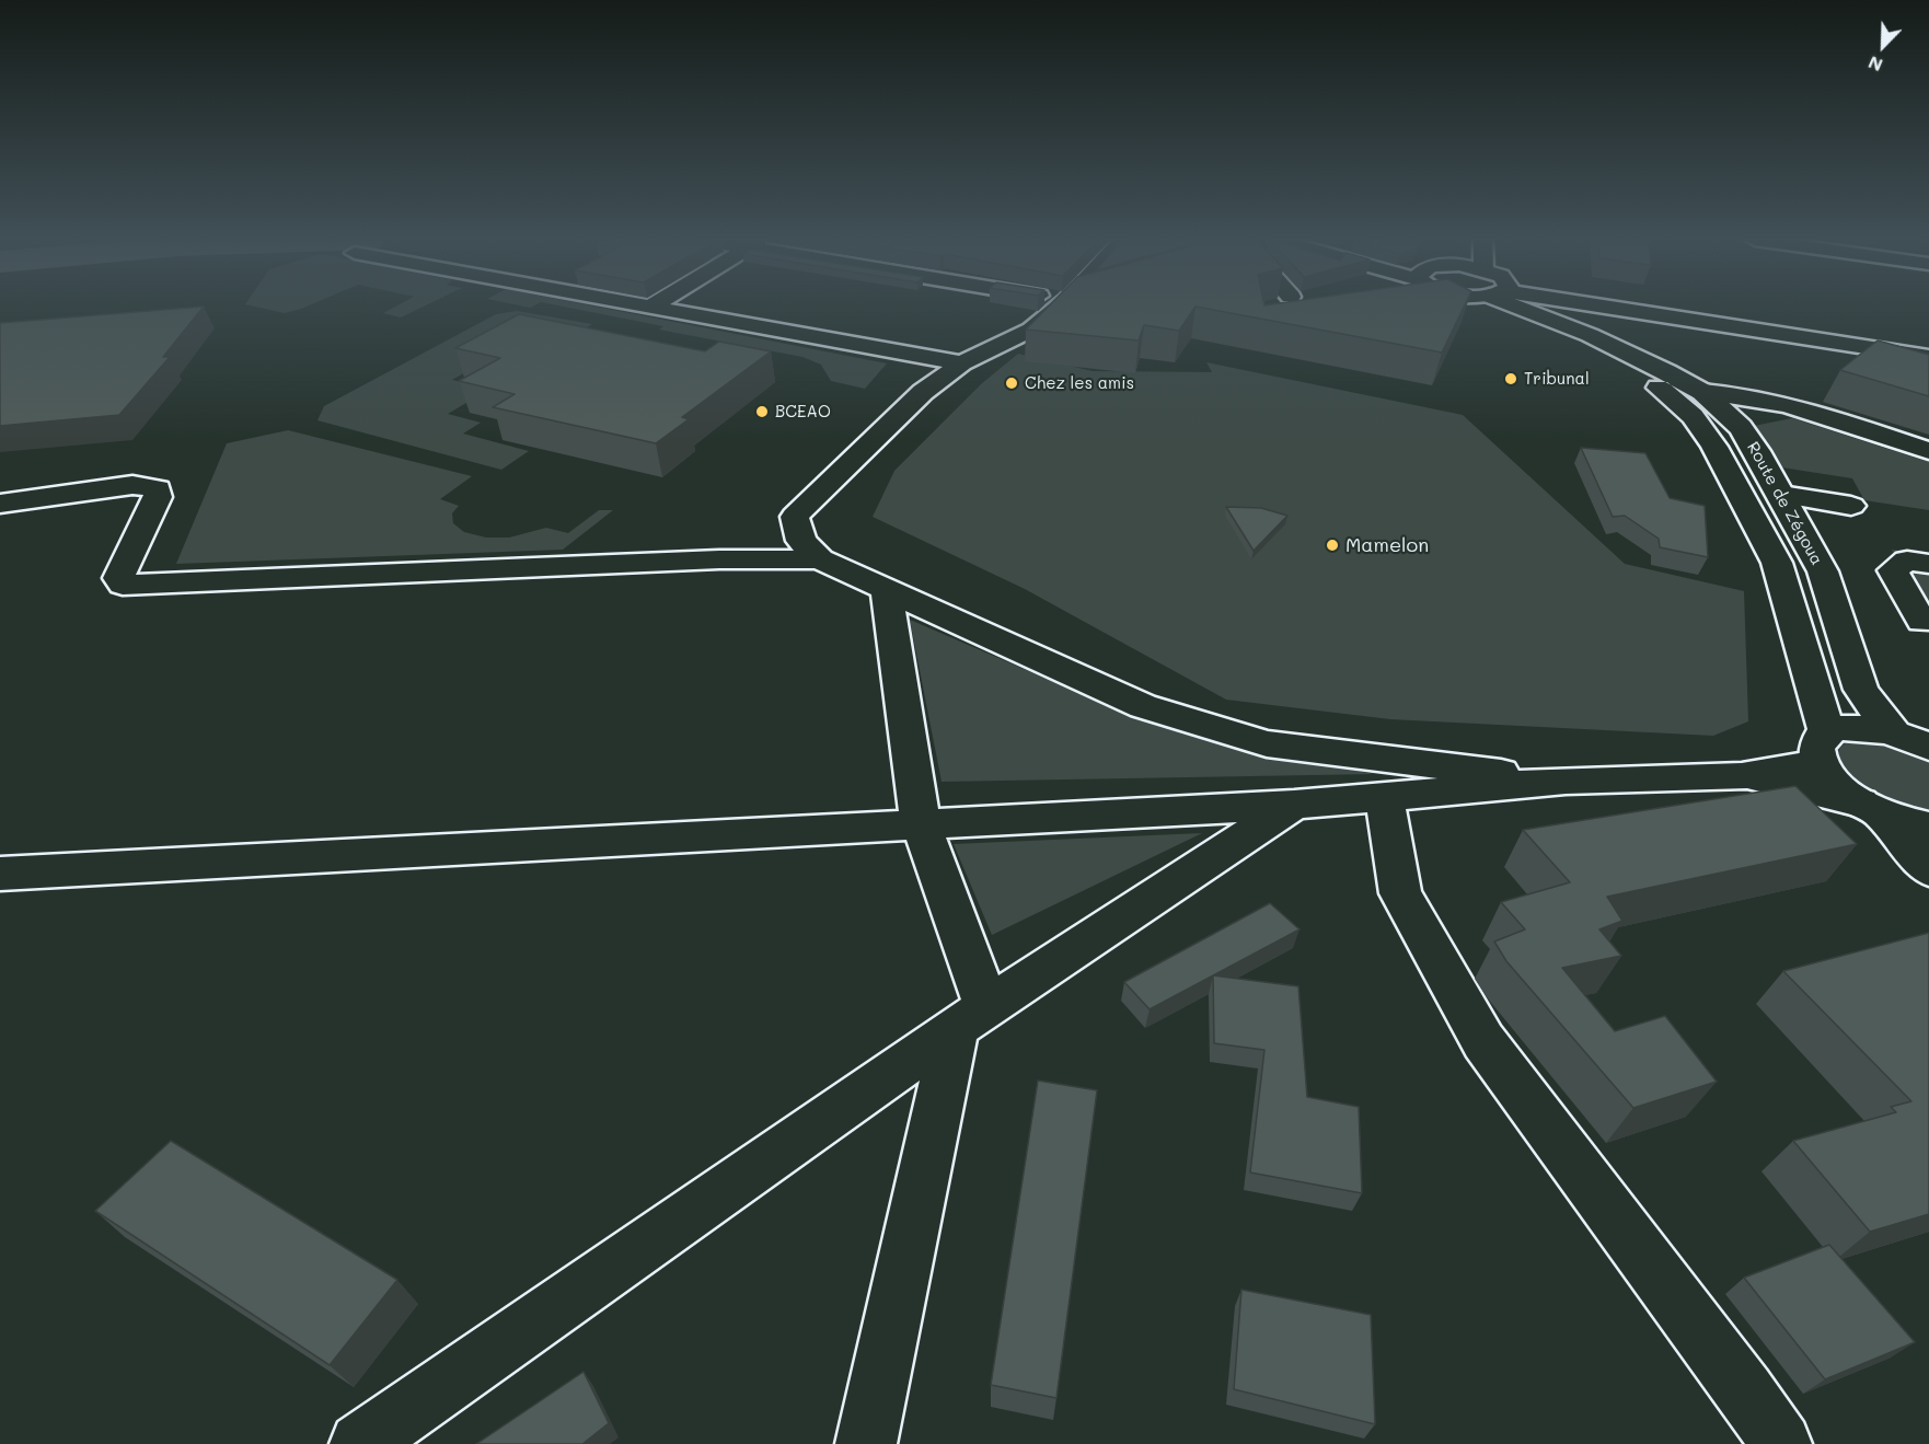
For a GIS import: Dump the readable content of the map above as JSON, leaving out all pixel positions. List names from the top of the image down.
{
  "streets": {
    "main road": ["Route de Zégoua"]
  },
  "places": [
    "Tribunal",
    "Chez les amis",
    "BCEAO",
    "Mamelon"
  ],
  "north": "bottom left"
}
